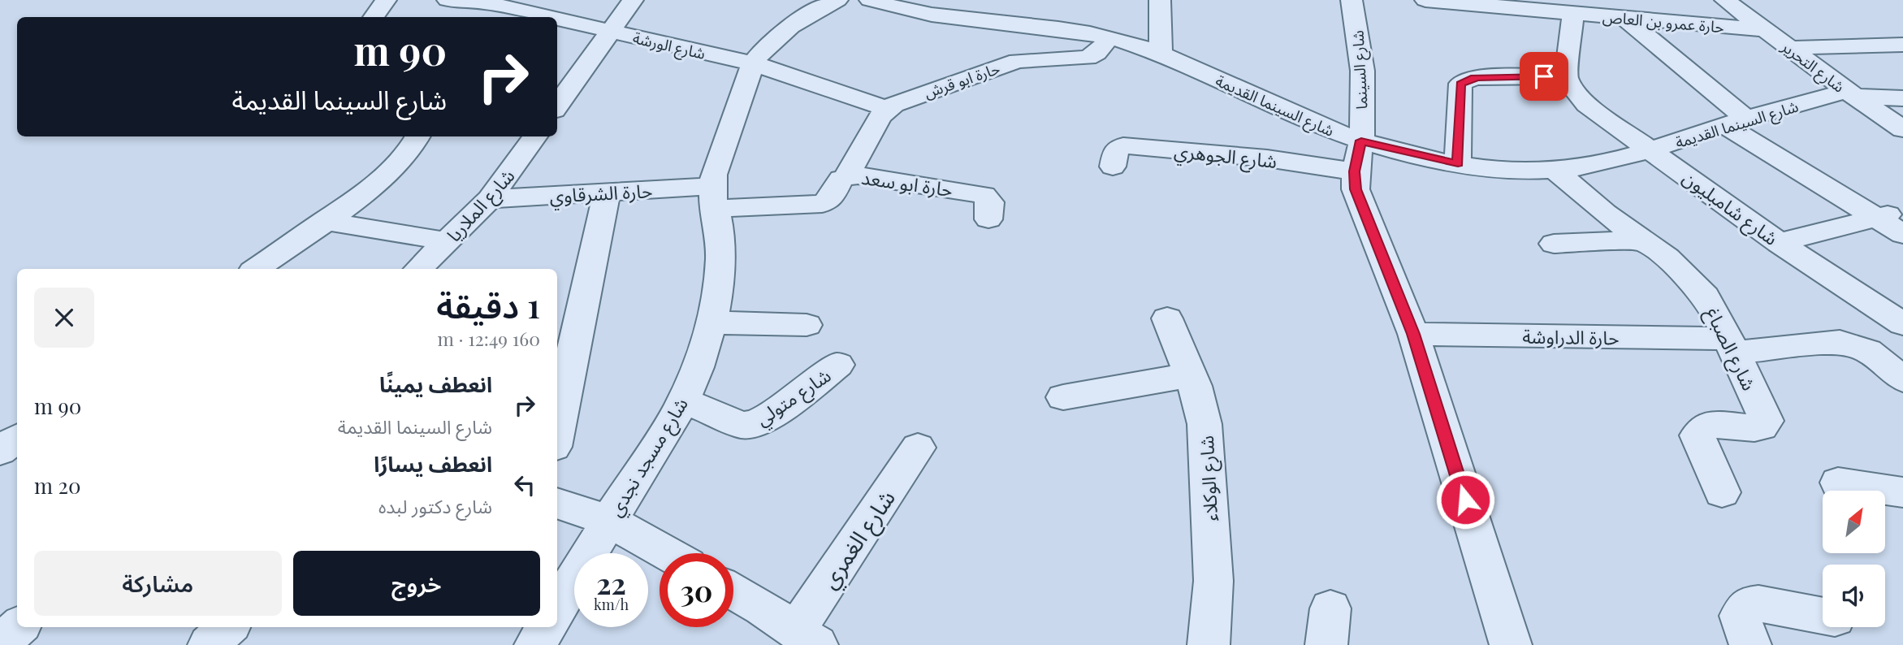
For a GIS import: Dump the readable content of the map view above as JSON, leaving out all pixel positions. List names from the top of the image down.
{
  "streets": {
    "street": [
      "حارة عمرو بن العاص",
      "شارع الورشة",
      "شارع التحرير",
      "شارع السينما",
      "حارة ابو قرش",
      "شارع السينما القديمة",
      "شارع الجوهري",
      "حارة ابو سعد",
      "حارة الشرقاوي",
      "شارع الملاريا",
      "شارع شامبليون",
      "حارة الدراوشة",
      "شارع الصباغ",
      "شارع متولي",
      "شارع مسجد نجدي",
      "شارع الوكلاء",
      "شارع الغمري"
    ]
  },
  "crossings": [
    ["حارة عمرو بن العاص", "شارع التحرير"],
    ["شارع الورشة", "حارة ابو قرش"],
    ["شارع الورشة", "شارع مسجد نجدي"],
    ["شارع التحرير", "شارع السينما القديمة"],
    ["شارع السينما", "شارع السينما القديمة"],
    ["شارع السينما", "شارع الجوهري"],
    ["شارع السينما", "حارة الدراوشة"],
    ["حارة ابو قرش", "شارع السينما القديمة"],
    ["حارة ابو قرش", "حارة ابو سعد"],
    ["شارع السينما القديمة", "شارع الجوهري"],
    ["شارع السينما القديمة", "شارع شامبليون"],
    ["شارع السينما القديمة", "شارع الصباغ"],
    ["حارة ابو سعد", "حارة الشرقاوي"],
    ["حارة ابو سعد", "شارع مسجد نجدي"],
    ["حارة الشرقاوي", "شارع الملاريا"],
    ["حارة الشرقاوي", "شارع مسجد نجدي"],
    ["حارة الدراوشة", "شارع الصباغ"],
    ["شارع متولي", "شارع مسجد نجدي"]
  ],
  "north": "top right",
  "page": {
    "turn": ["90 m", "شارع السينما القديمة"],
    "heading": ["1 دقيقة", "160 m · 12:49"],
    "list": [
      {
        "name": "انعطف يمينًا",
        "note": "شارع السينما القديمة",
        "value": "90 m"
      },
      {
        "name": "انعطف يسارًا",
        "note": "شارع دكتور لبده",
        "value": "20 m"
      }
    ],
    "buttons": ["خروج", "مشاركة"],
    "speed": "22 km/h",
    "limit": "30"
  }
}
